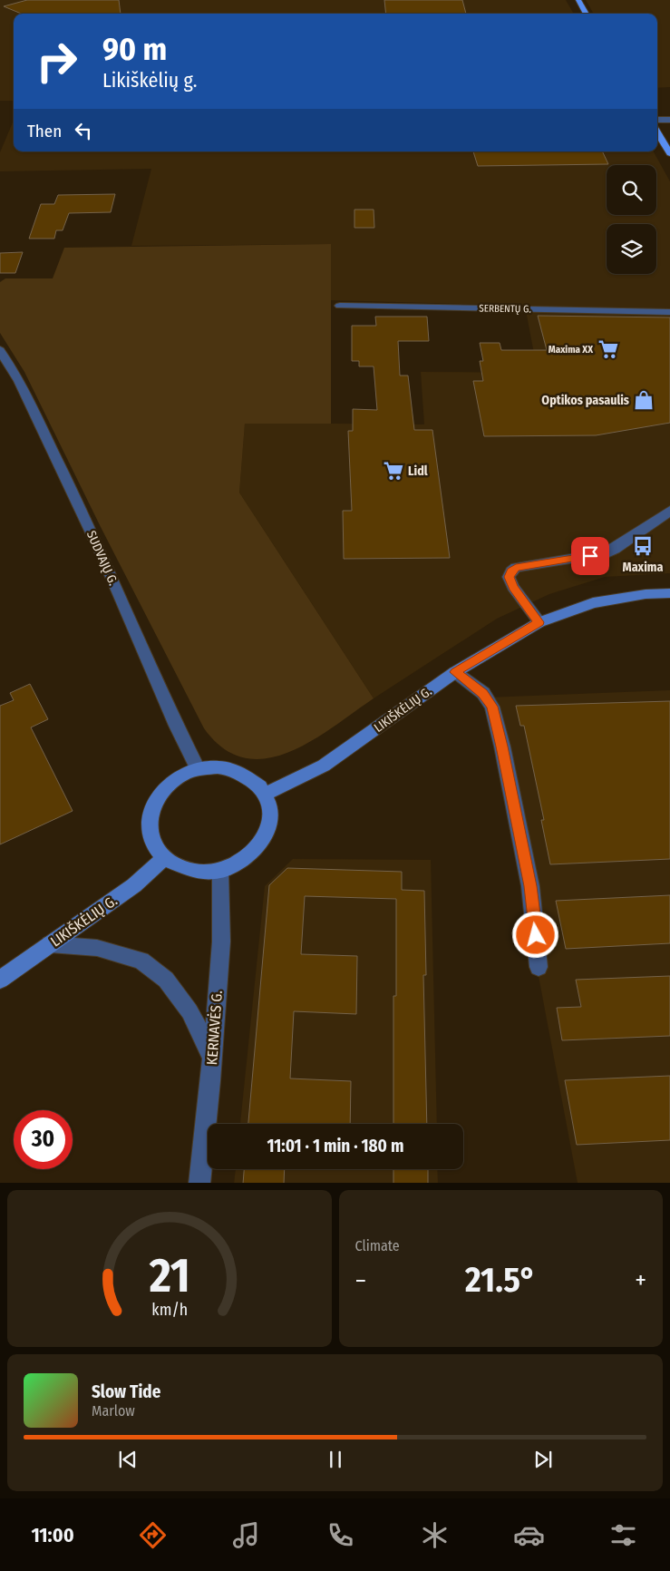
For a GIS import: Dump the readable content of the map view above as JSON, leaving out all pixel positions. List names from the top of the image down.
{
  "streets": {
    "street": [
      "SERBENTŲ G.",
      "SUDVAJŲ G.",
      "LIKIŠKĖLIŲ G.",
      "KERNAVĖS G."
    ]
  },
  "crossings": [
    ["SUDVAJŲ G.", "LIKIŠKĖLIŲ G."],
    ["SUDVAJŲ G.", "KERNAVĖS G."],
    ["LIKIŠKĖLIŲ G.", "KERNAVĖS G."]
  ],
  "places": {
    "supermarket": ["Maxima XX", "Lidl"],
    "shop": ["Optikos pasaulis"],
    "bus stop": ["Maxima"]
  },
  "page": {
    "turn": ["90 m", "Likiškėlių g."],
    "then": "Then",
    "limit": "30",
    "trip": "11:01 · 1 min · 180 m",
    "tile": "Climate",
    "heat": ["−", "21.5°", "+"],
    "song": ["Slow Tide", "Marlow"],
    "tabs": "11:00",
    "gauge": ["21", "km/h"]
  }
}
